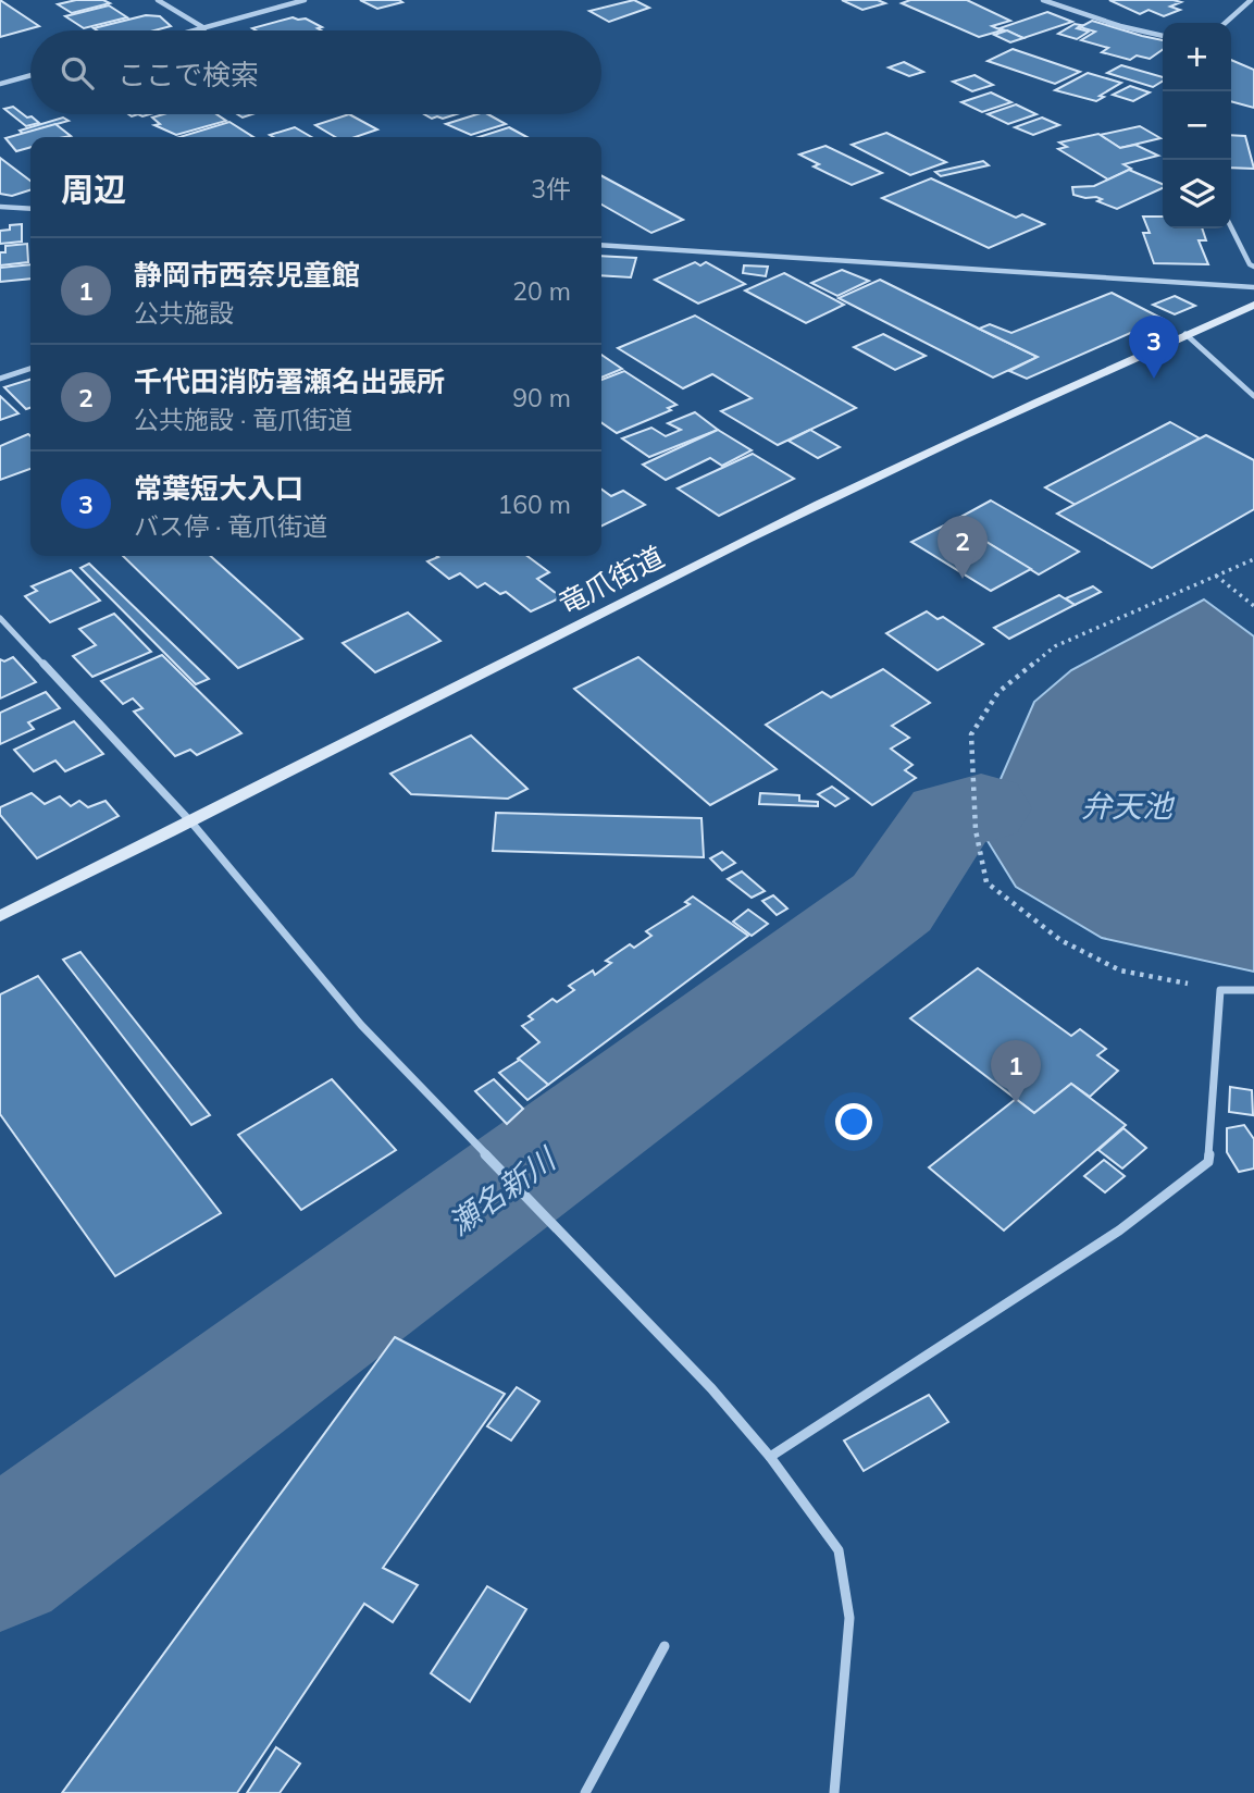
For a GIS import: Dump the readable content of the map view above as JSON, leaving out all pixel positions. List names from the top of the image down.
{
  "streets": {
    "main road": ["竜爪街道"]
  },
  "water": ["弁天池", "瀬名新川"],
  "page": {
    "map_buttons": ["+", "−"],
    "search": "ここで検索",
    "heading": ["周辺", "3件"],
    "list": [
      {
        "mark": "1",
        "name": "静岡市西奈児童館",
        "note": "公共施設",
        "value": "20 m"
      },
      {
        "mark": "2",
        "name": "千代田消防署瀬名出張所",
        "note": "公共施設 · 竜爪街道",
        "value": "90 m"
      },
      {
        "mark": "3",
        "name": "常葉短大入口",
        "note": "バス停 · 竜爪街道",
        "value": "160 m"
      }
    ],
    "pins": ["3", "2", "1"]
  }
}
